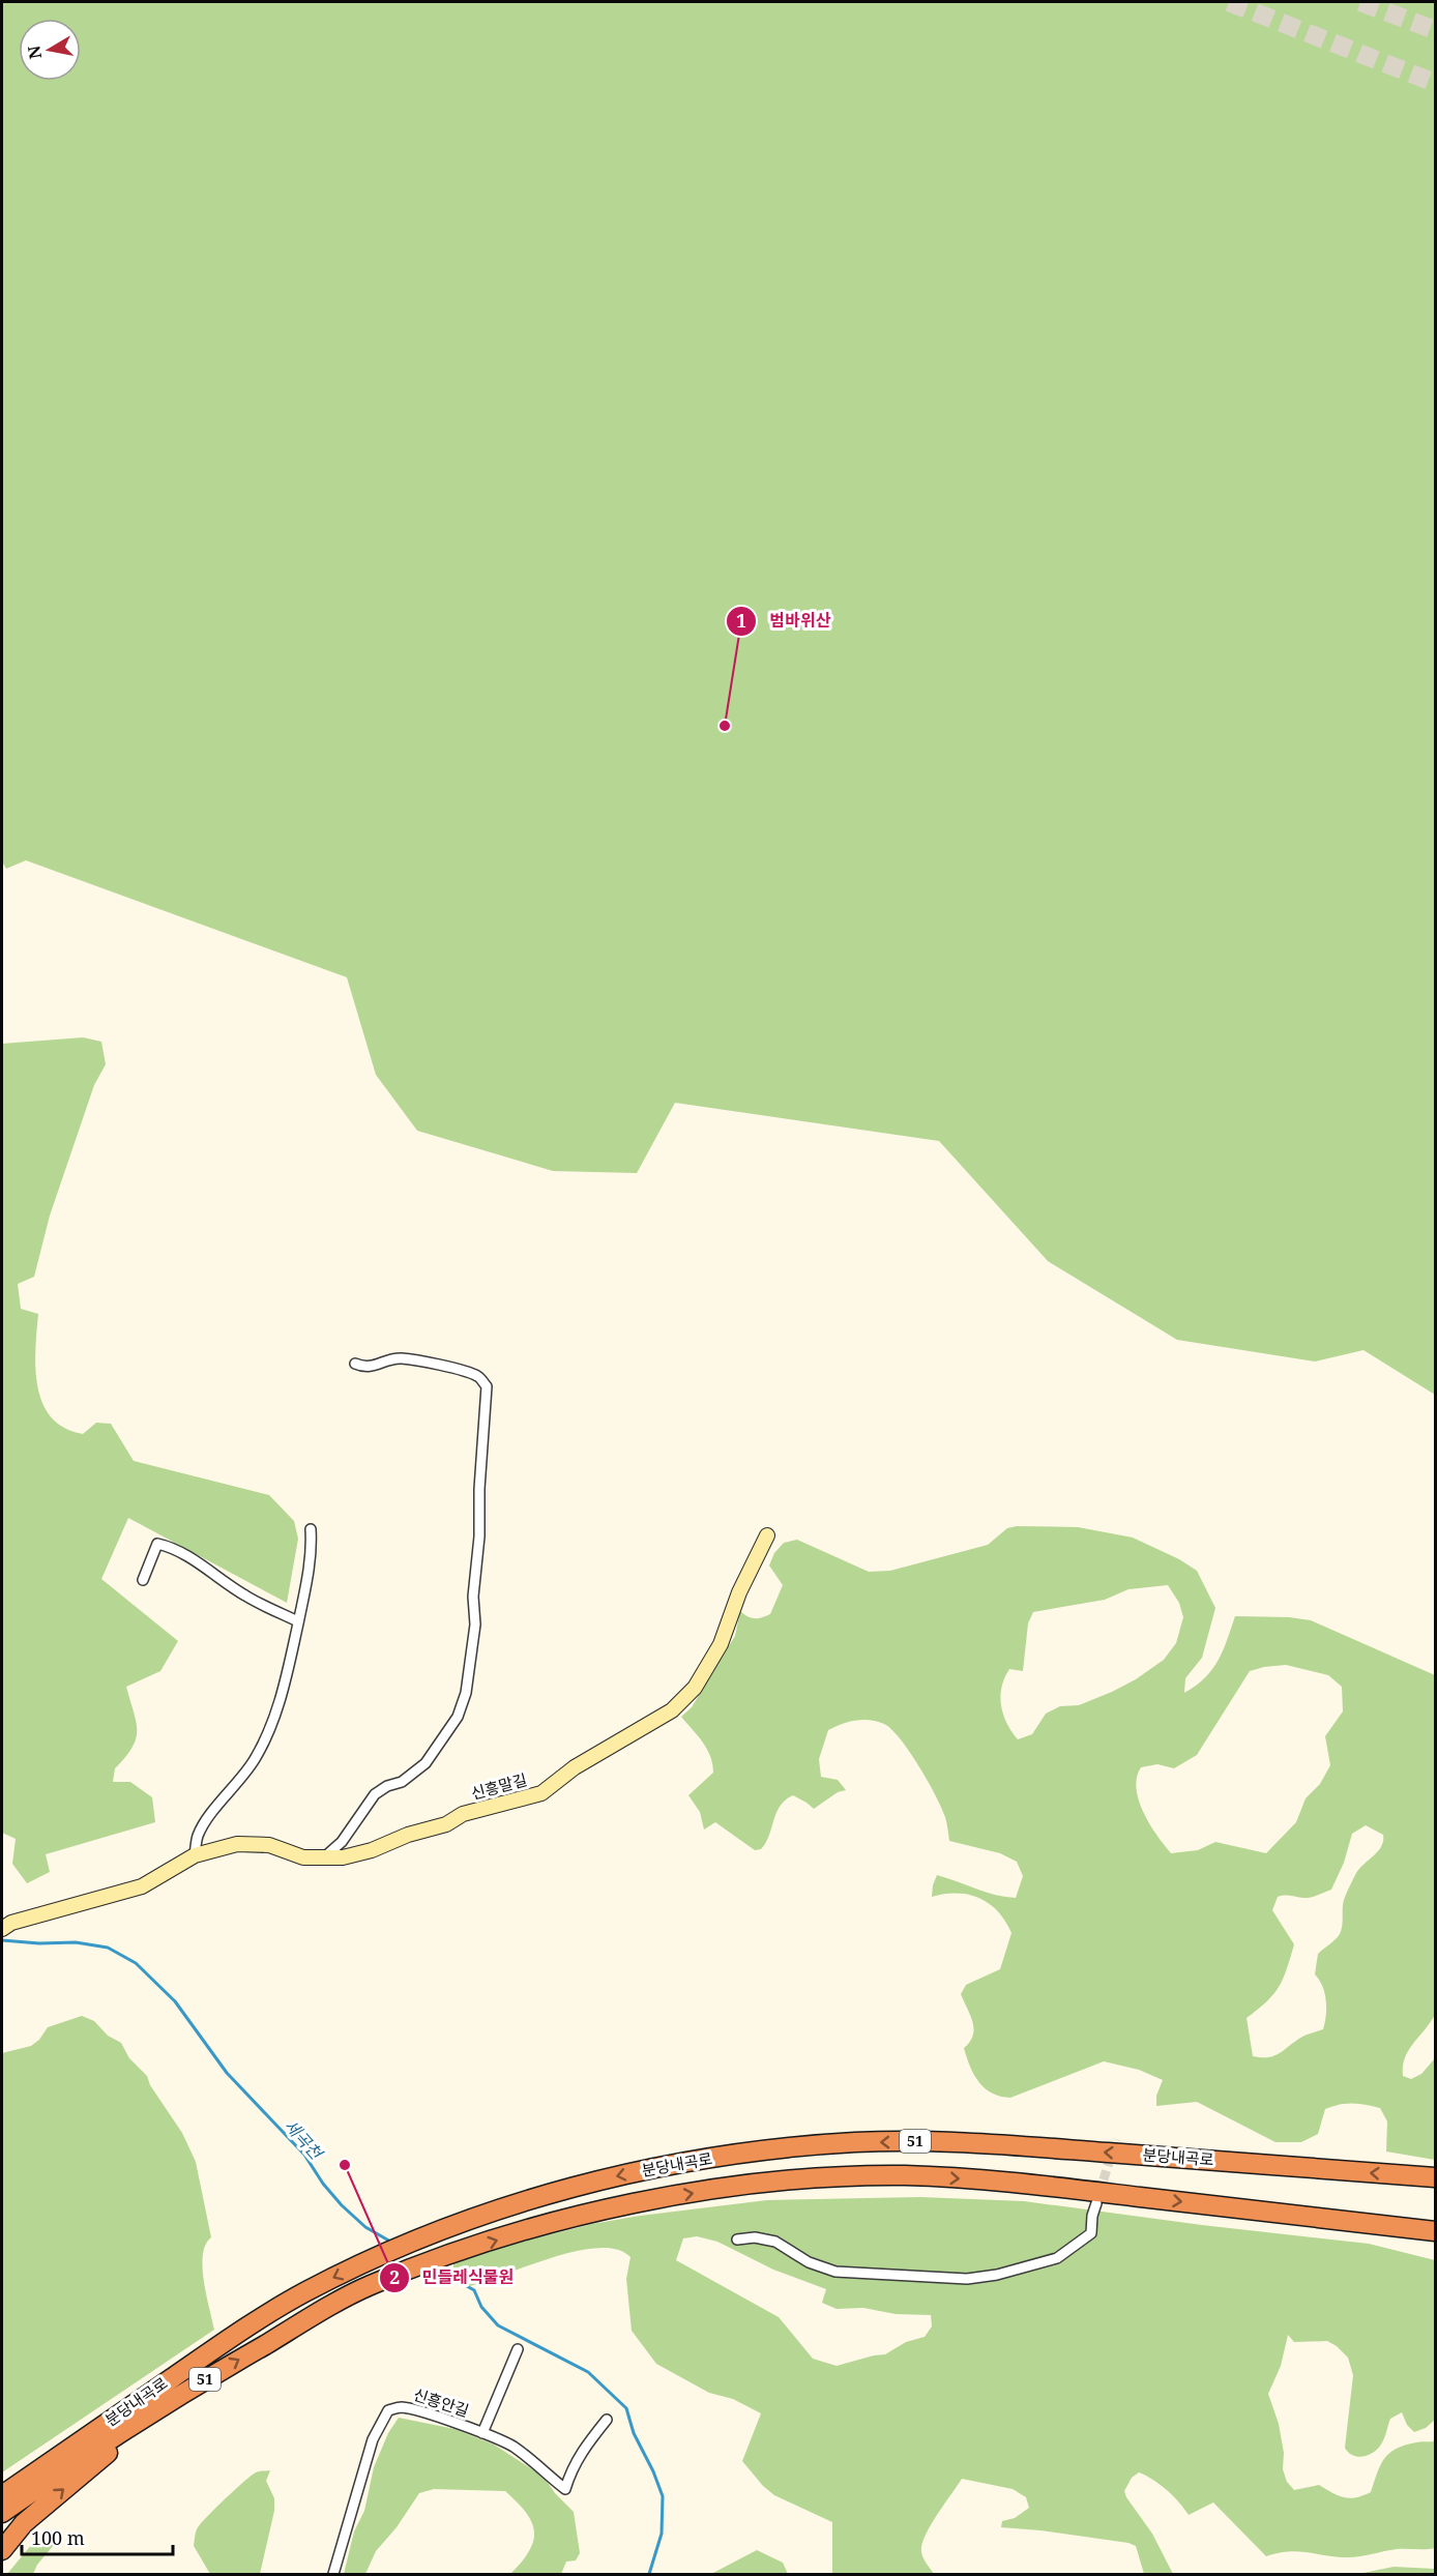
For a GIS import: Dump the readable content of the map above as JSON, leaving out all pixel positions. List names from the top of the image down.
{
  "streets": {
    "highway": ["51", "분당내곡로"],
    "street": ["신흥말길", "신흥안길"]
  },
  "water": ["세곡천"],
  "places": ["범바위산", "민들레식물원"],
  "scale_bar": "100 m",
  "north": "left"
}
